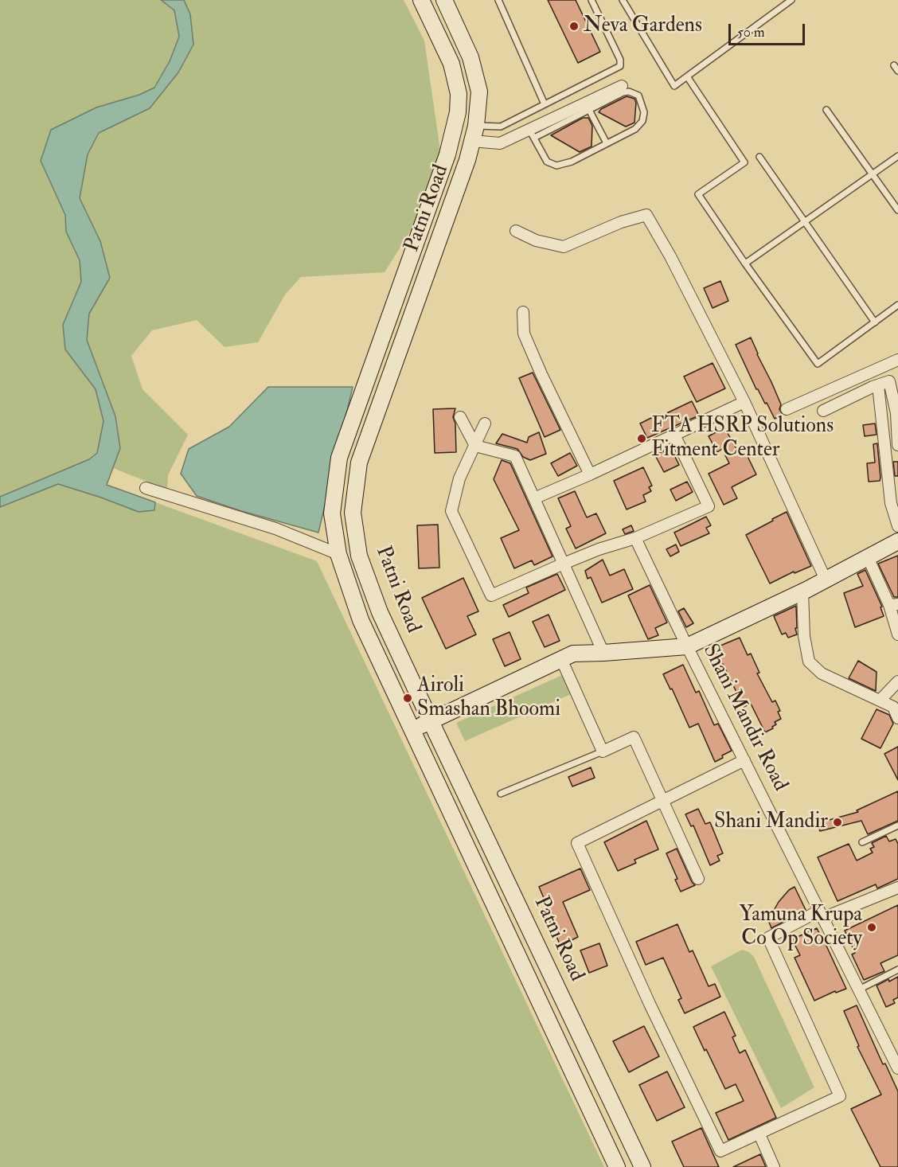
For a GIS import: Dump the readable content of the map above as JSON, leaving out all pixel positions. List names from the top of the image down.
{
  "streets": {
    "main road": ["Patni Road"],
    "street": ["Shani Mandir Road"]
  },
  "places": [
    "Neva Gardens",
    "FTA HSRP Solutions Fitment Center",
    "Airoli Smashan Bhoomi",
    "Shani Mandir",
    "Yamuna Krupa Co Op Society"
  ],
  "scale_bar": "50 m"
}
